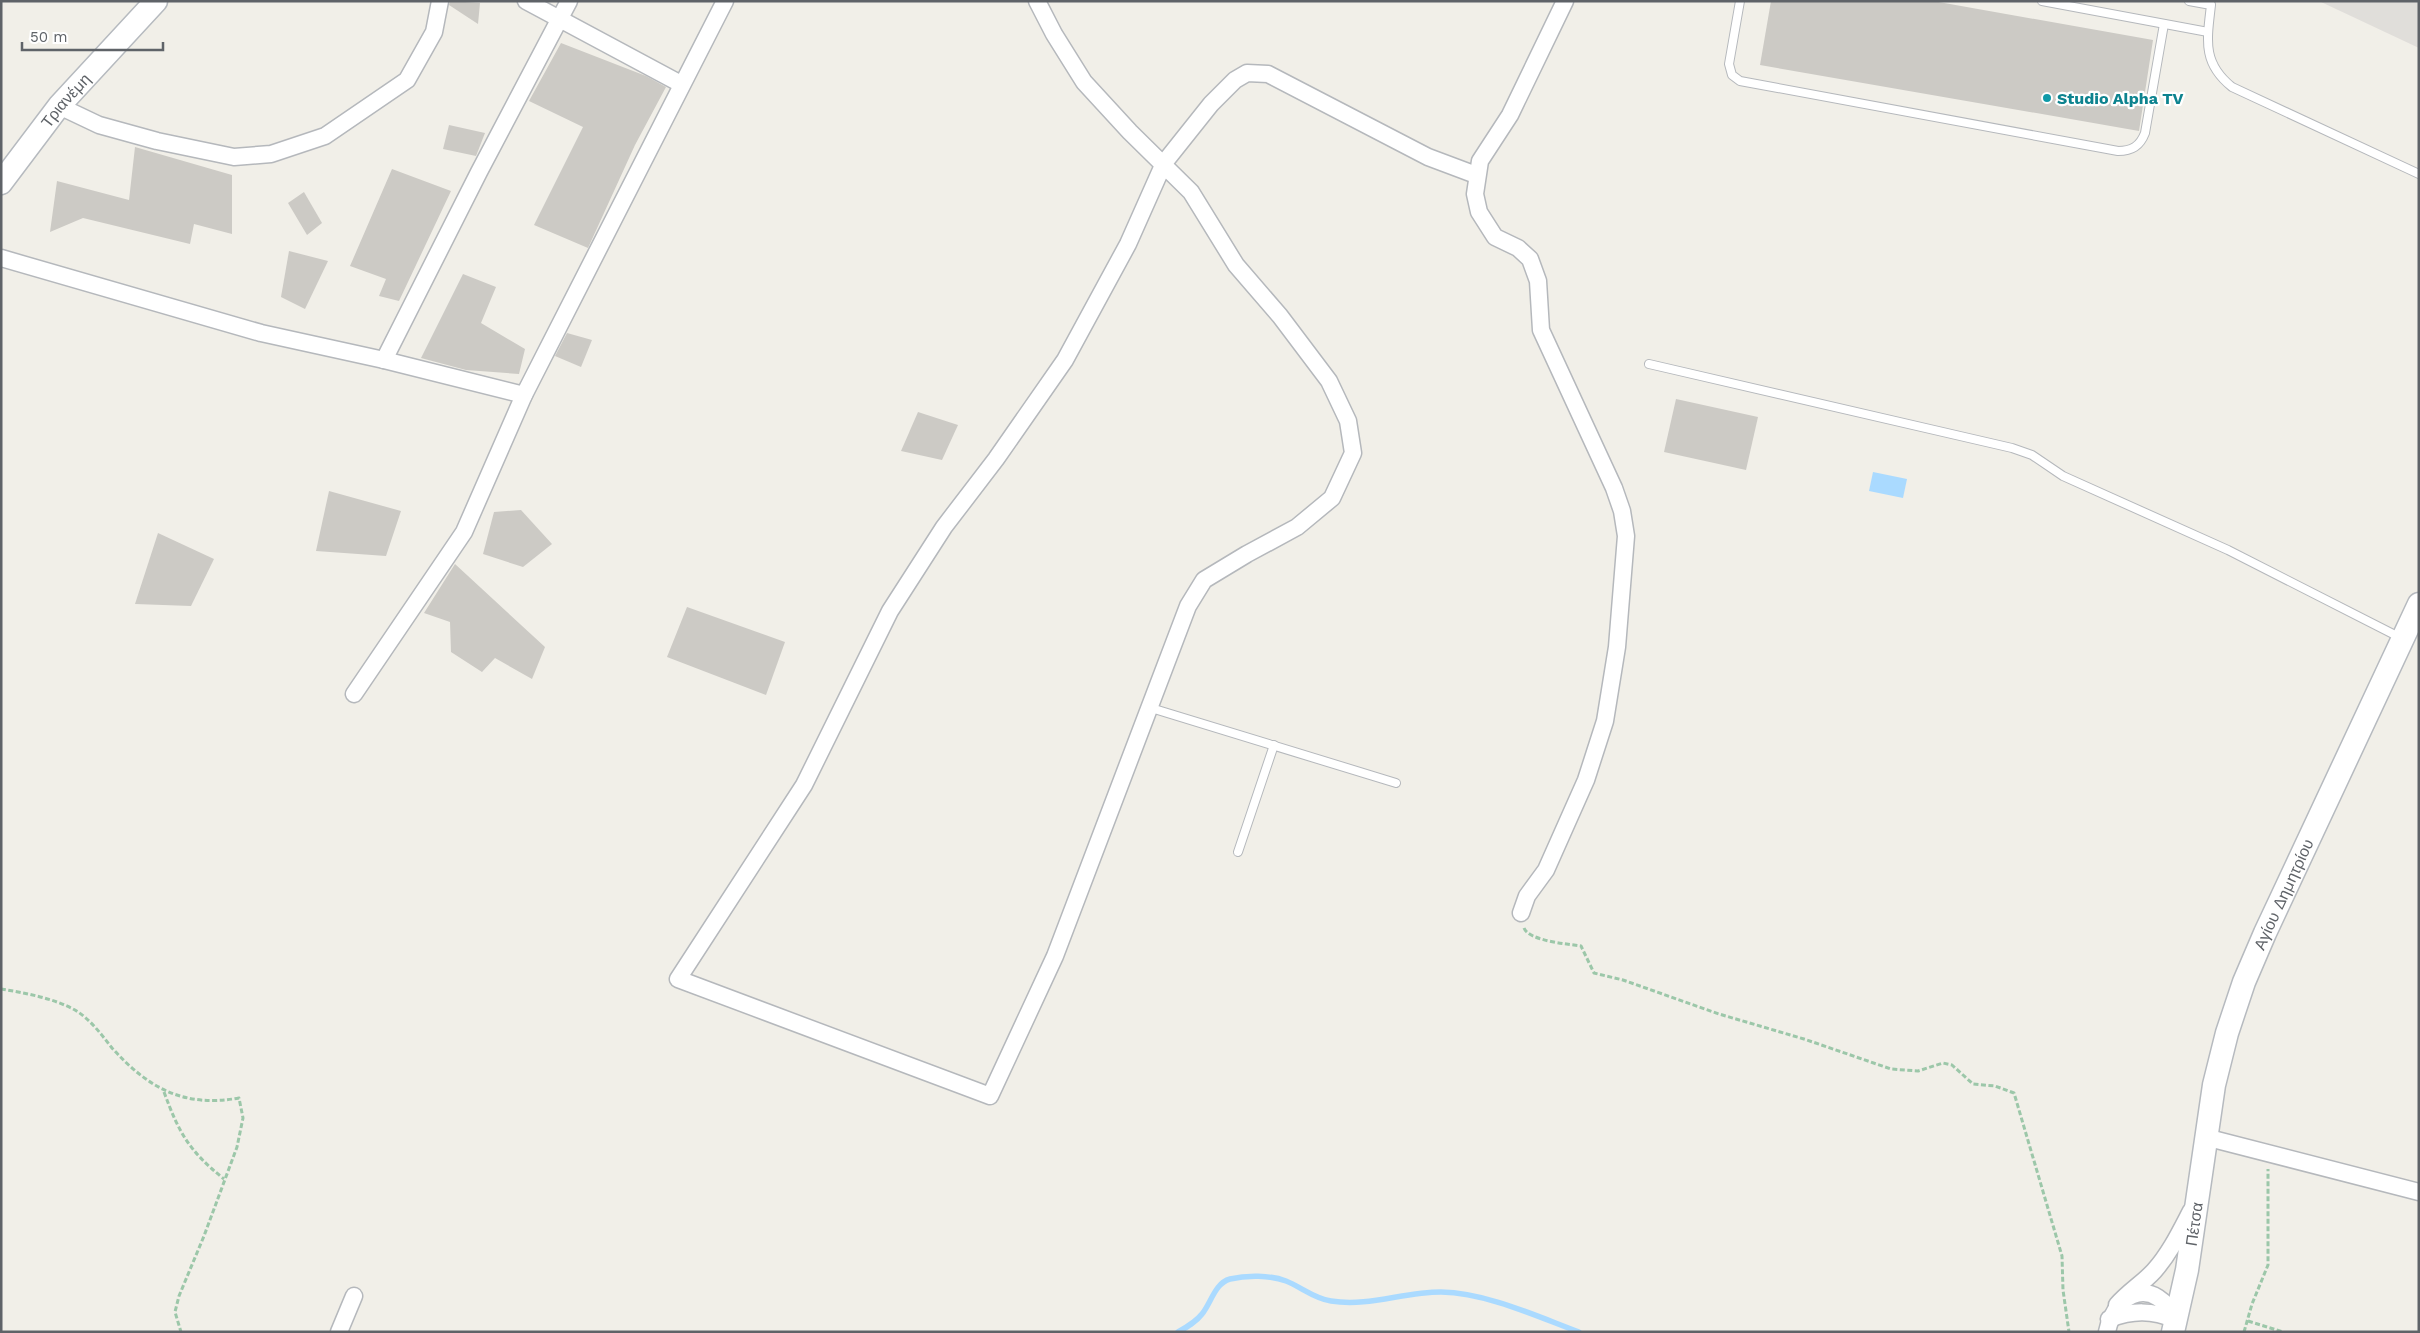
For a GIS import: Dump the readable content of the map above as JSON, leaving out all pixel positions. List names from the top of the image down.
{
  "streets": {
    "main road": ["Τριανέμη", "Αγίου Δημητρίου", "Πέτσα"]
  },
  "crossings": [
    ["Αγίου Δημητρίου", "Πέτσα"]
  ],
  "places": ["Studio Alpha TV"],
  "scale_bar": "50 m"
}
